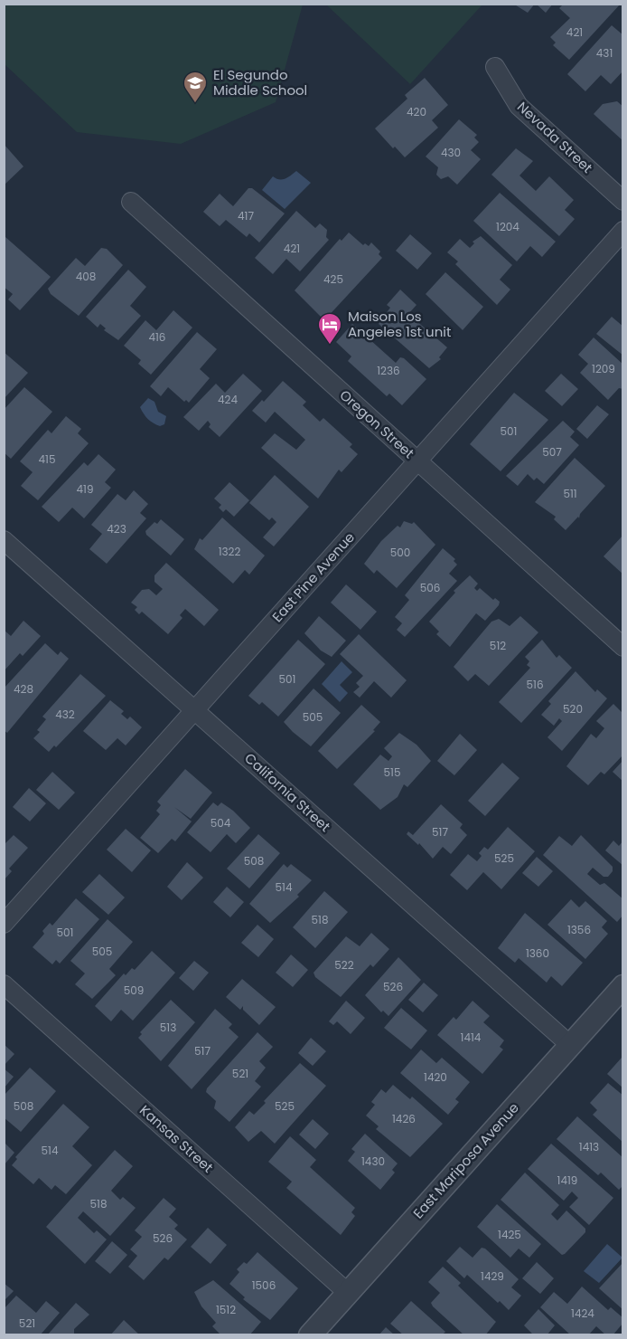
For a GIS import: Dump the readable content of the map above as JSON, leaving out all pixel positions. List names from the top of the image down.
{
  "streets": {
    "street": [
      "Nevada Street",
      "Oregon Street",
      "East Pine Avenue",
      "California Street",
      "Kansas Street",
      "East Mariposa Avenue"
    ]
  },
  "crossings": [
    ["Oregon Street", "East Pine Avenue"],
    ["East Pine Avenue", "California Street"],
    ["California Street", "East Mariposa Avenue"],
    ["Kansas Street", "East Mariposa Avenue"]
  ],
  "places": {
    "school or university": ["El Segundo Middle School"],
    "hotel": ["Maison Los Angeles 1st unit"]
  },
  "house_numbers": [
    "421",
    "431",
    "420",
    "430",
    "417",
    "1204",
    "421",
    "408",
    "425",
    "416",
    "1209",
    "1236",
    "424",
    "501",
    "507",
    "415",
    "419",
    "511",
    "423",
    "1322",
    "500",
    "506",
    "512",
    "501",
    "516",
    "428",
    "520",
    "432",
    "505",
    "515",
    "504",
    "517",
    "525",
    "508",
    "514",
    "518",
    "1356",
    "501",
    "505",
    "1360",
    "522",
    "526",
    "509",
    "513",
    "1414",
    "517",
    "521",
    "1420",
    "508",
    "525",
    "1426",
    "1413",
    "514",
    "1430",
    "1419",
    "518",
    "1425",
    "526",
    "1429",
    "1506",
    "1512",
    "1424",
    "521"
  ]
}
